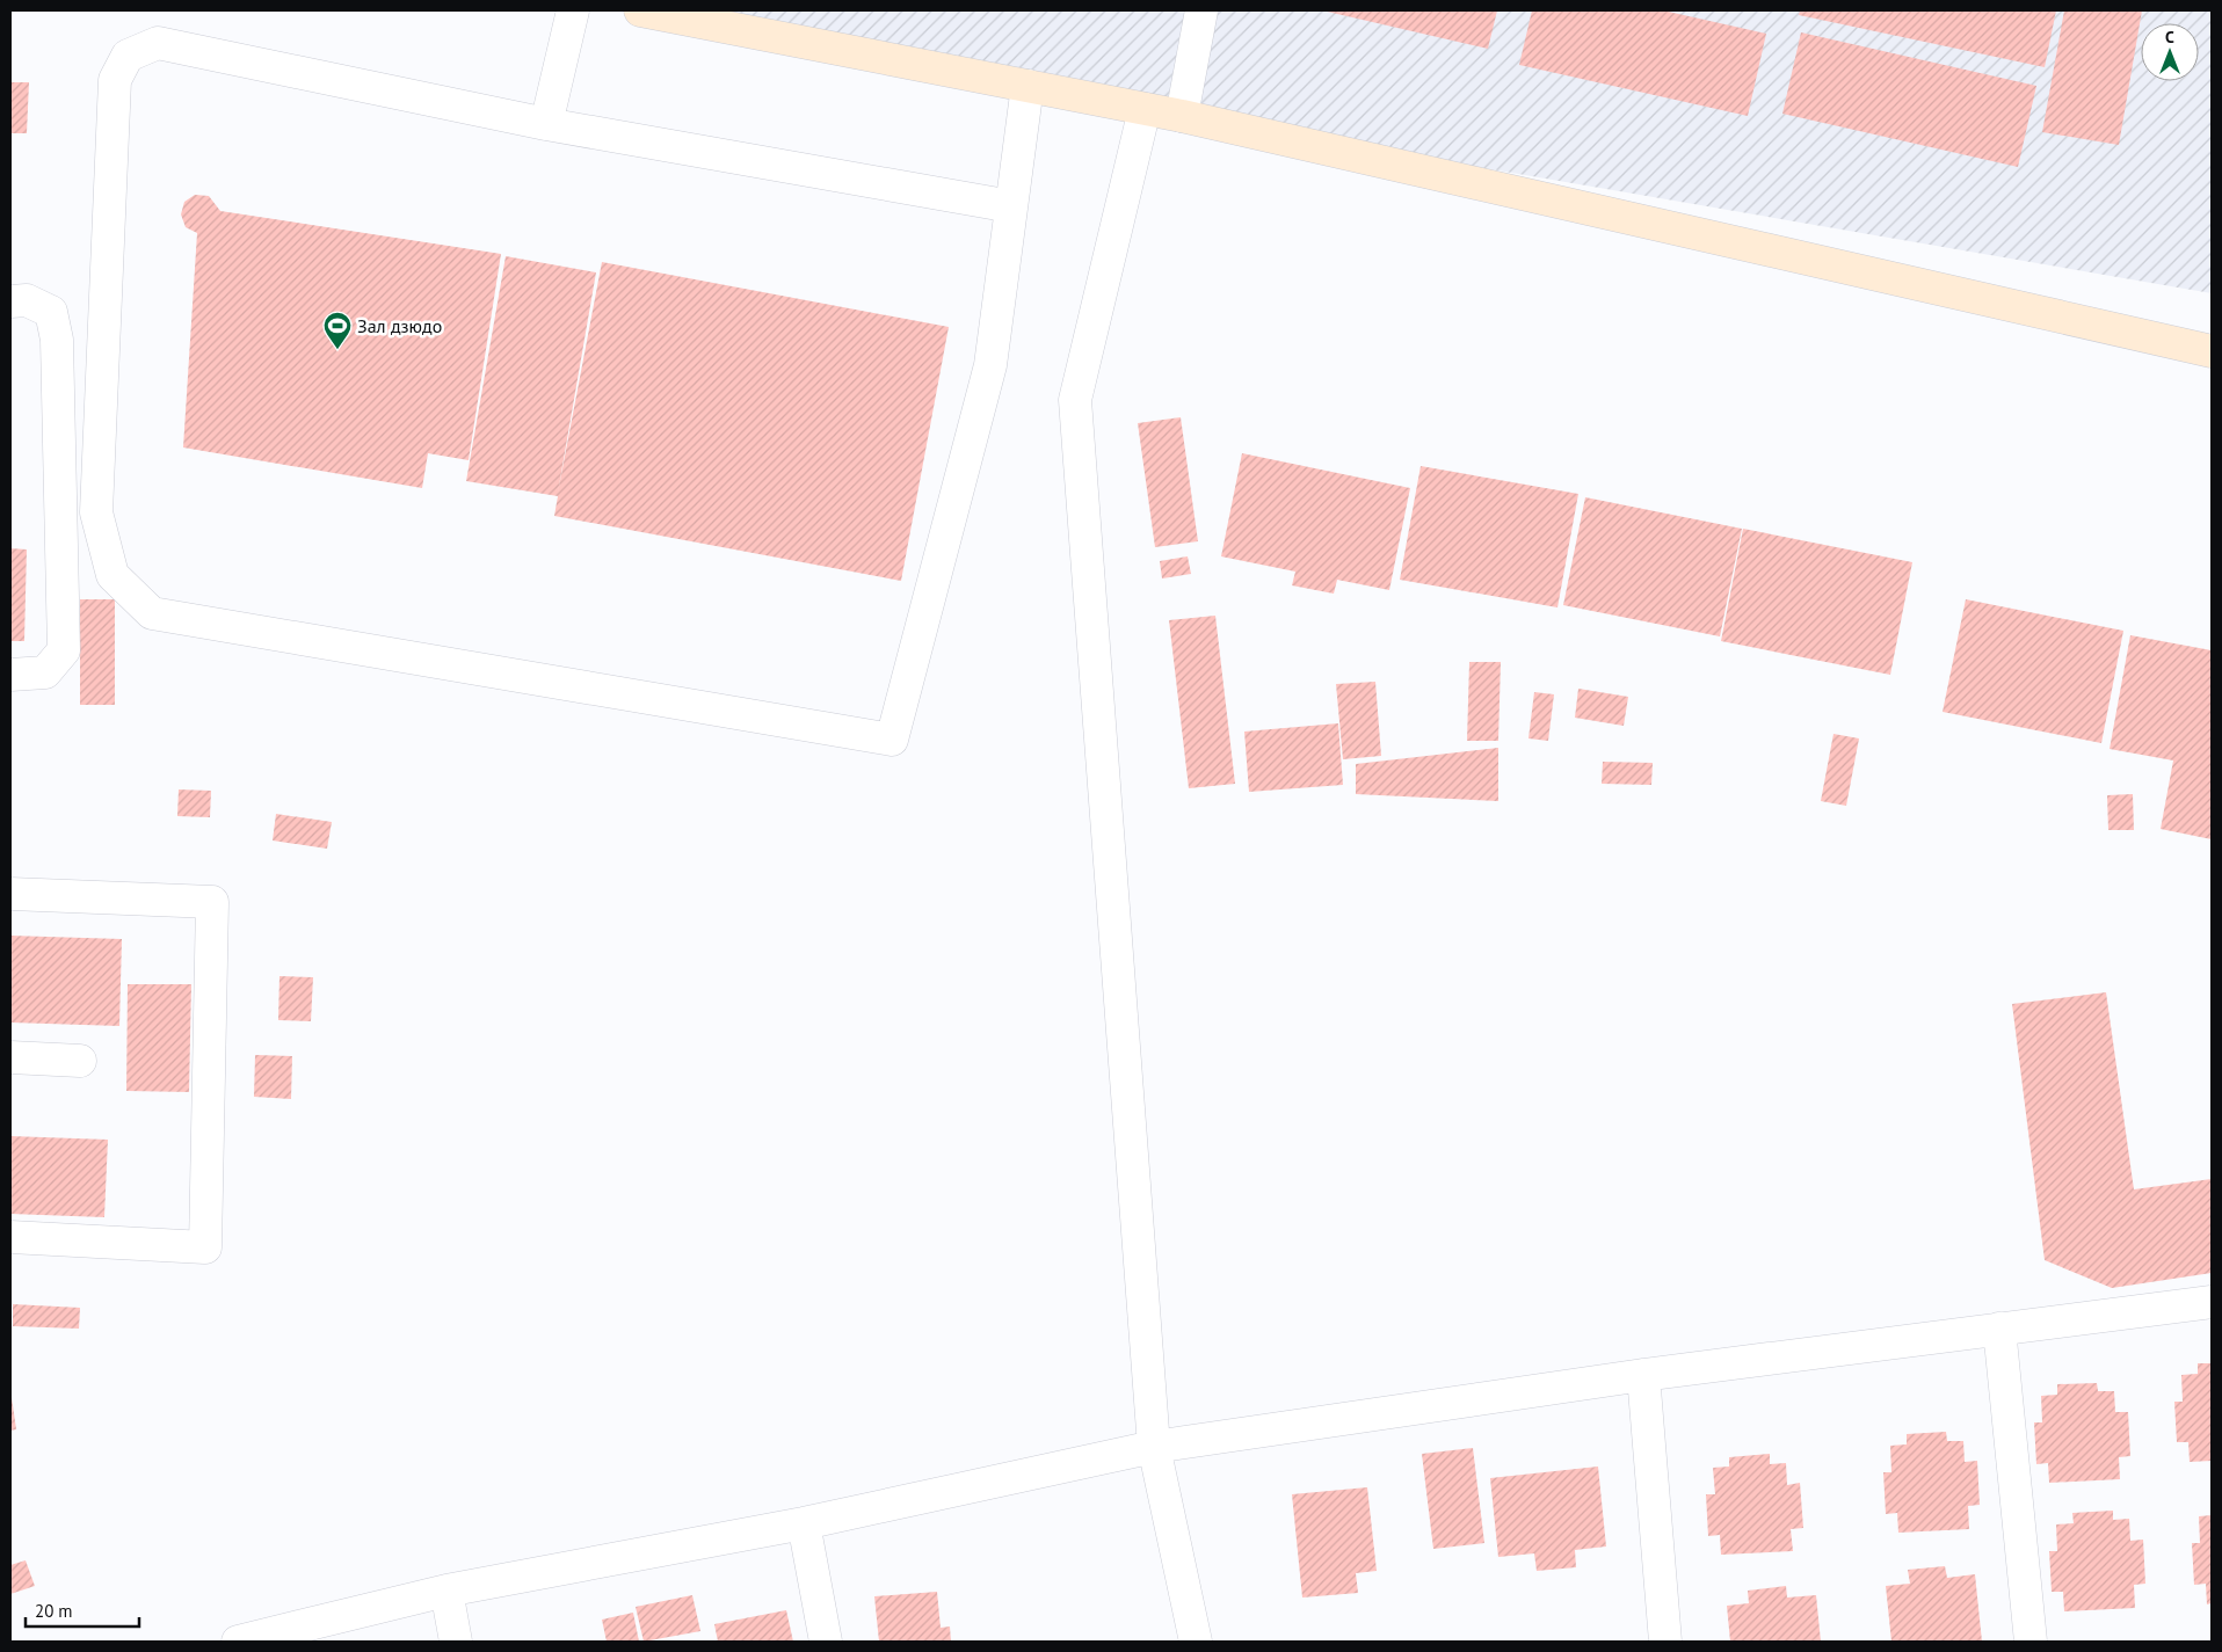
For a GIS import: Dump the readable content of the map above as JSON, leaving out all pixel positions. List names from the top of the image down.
{
  "places": {
    "sports": ["Зал дзюдо"]
  },
  "scale_bar": "20 m",
  "north": "top"
}
